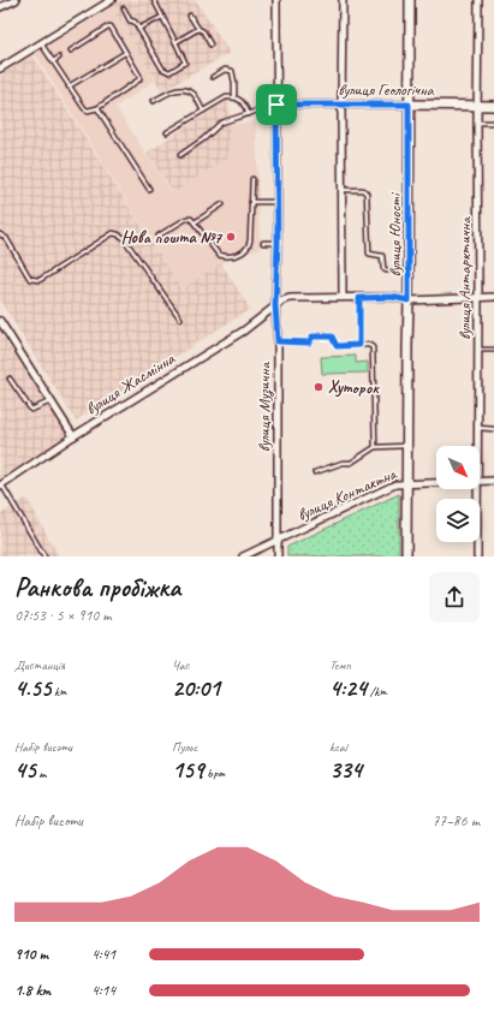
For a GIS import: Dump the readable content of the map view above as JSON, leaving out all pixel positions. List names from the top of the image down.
{
  "streets": {
    "street": [
      "вулиця Геологічна",
      "вулиця Юності",
      "вулиця Антарктична",
      "вулиця Жасмінна",
      "вулиця Музична",
      "вулиця Контактна"
    ]
  },
  "crossings": [
    ["вулиця Геологічна", "вулиця Юності"],
    ["вулиця Геологічна", "вулиця Антарктична"],
    ["вулиця Геологічна", "вулиця Музична"],
    ["вулиця Юності", "вулиця Жасмінна"],
    ["вулиця Юності", "вулиця Контактна"],
    ["вулиця Антарктична", "вулиця Жасмінна"],
    ["вулиця Жасмінна", "вулиця Музична"],
    ["вулиця Музична", "вулиця Контактна"]
  ],
  "places": ["Нова пошта №7", "Хуторок"],
  "north": "bottom right",
  "page": {
    "heading": ["Ранкова пробіжка", "07:53 · 5 × 910 m"],
    "stats": [
      ["Дистанція", "4.55 km"],
      ["Час", "20:01"],
      ["Темп", "4:24 /km"],
      ["Набір висоти", "45 m"],
      ["Пульс", "159 bpm"],
      ["kcal", "334"]
    ],
    "chart": ["Набір висоти", "77–86 m"],
    "list": [
      {
        "name": "910 m",
        "note": "4:41"
      },
      {
        "name": "1.8 km",
        "note": "4:14"
      }
    ]
  }
}
